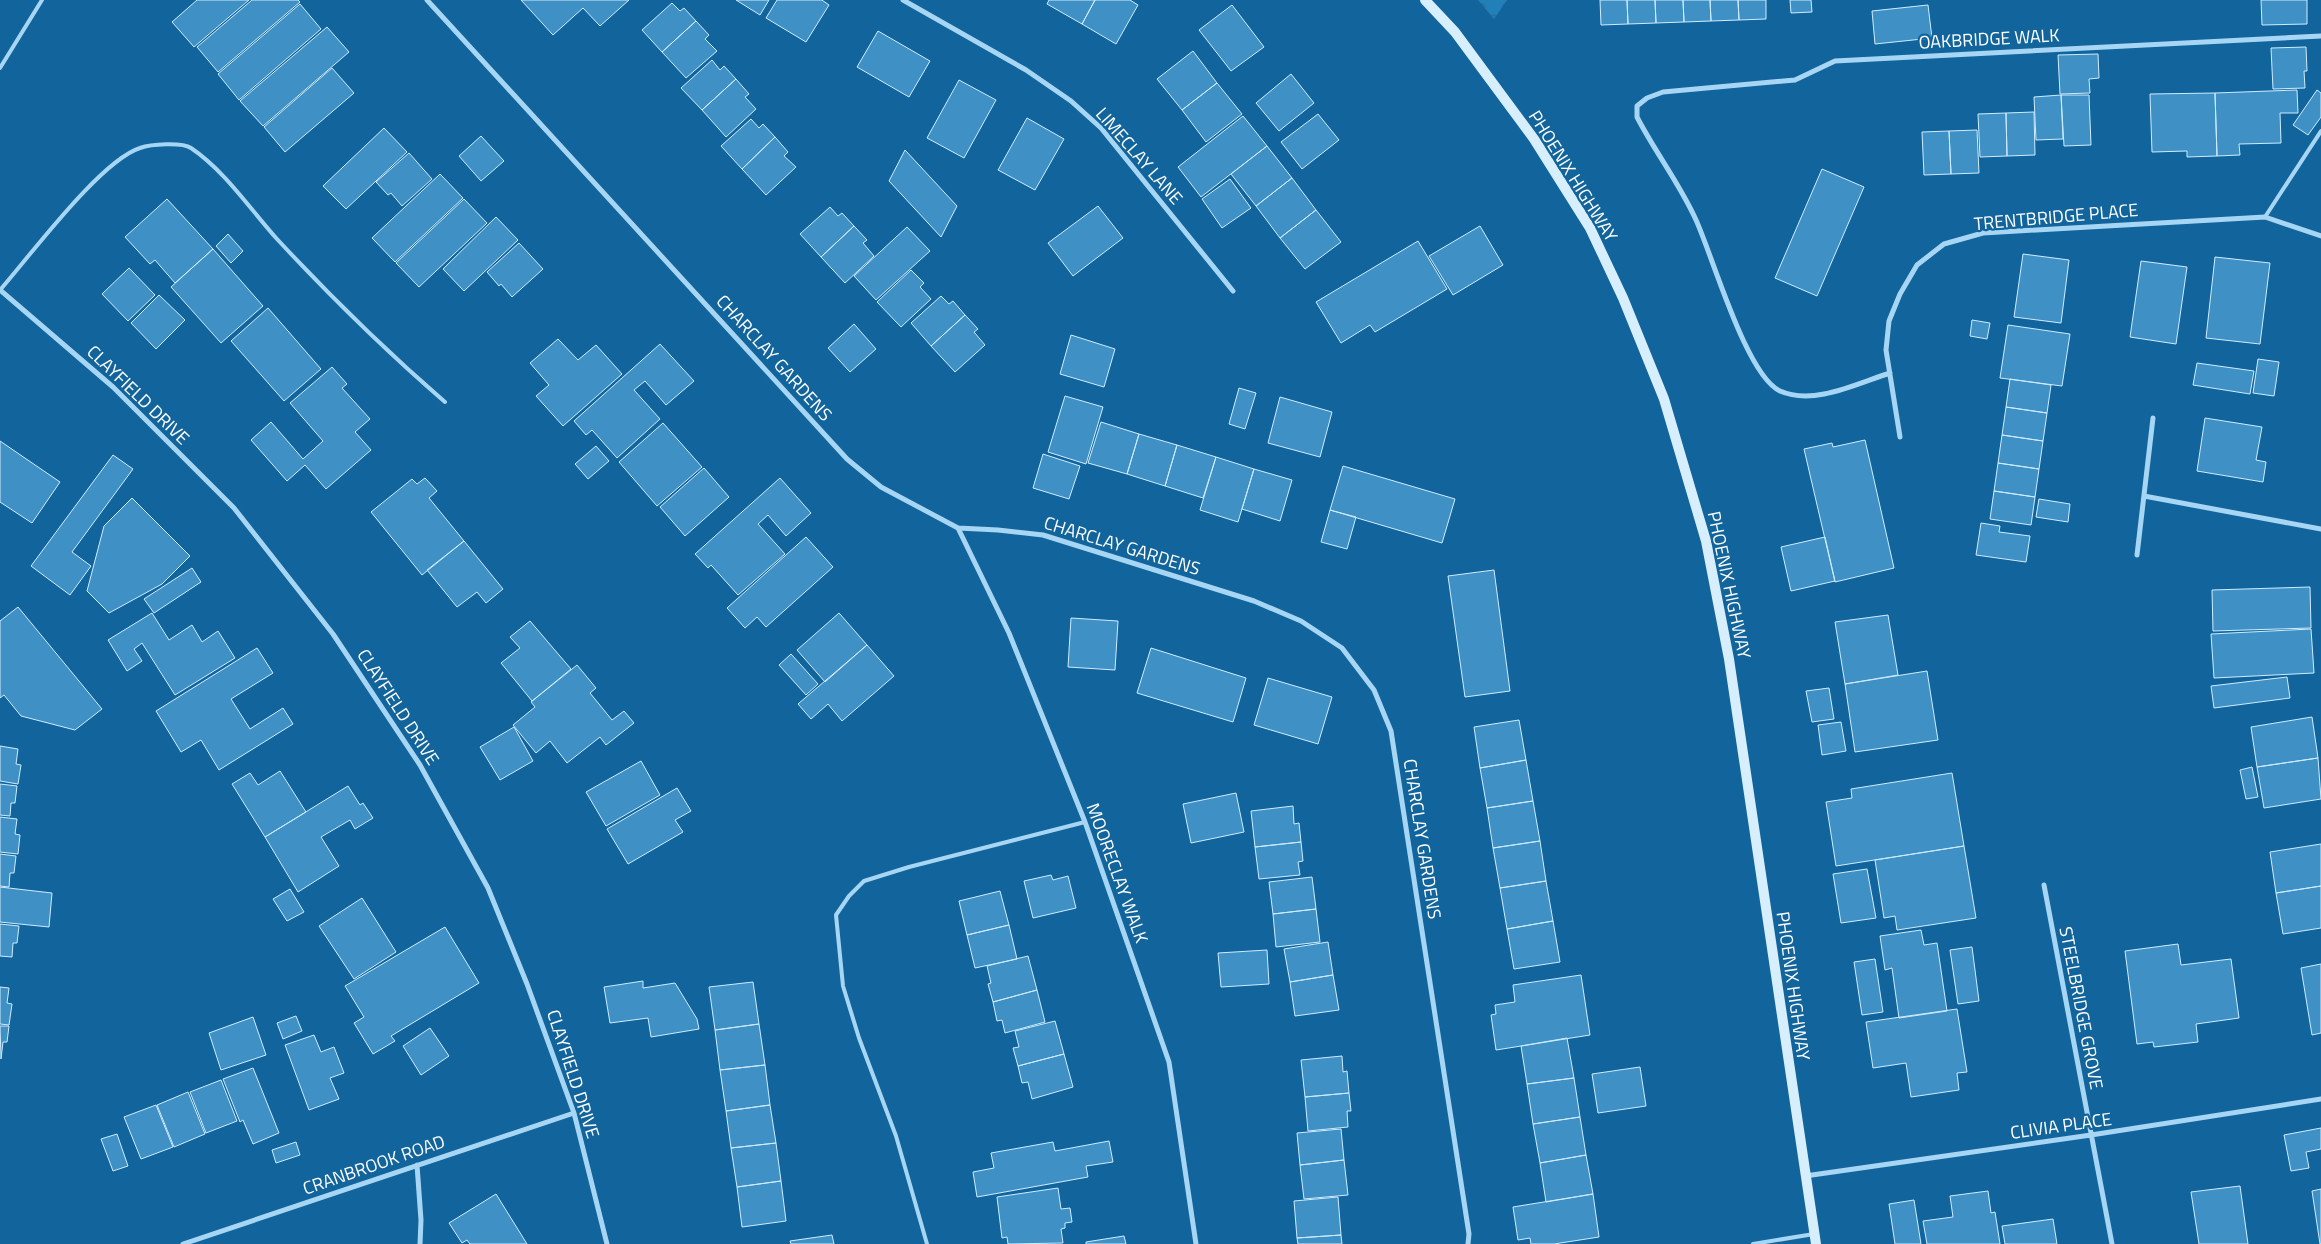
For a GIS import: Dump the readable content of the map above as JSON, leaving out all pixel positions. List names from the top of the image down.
{
  "streets": {
    "main road": ["PHOENIX HIGHWAY"],
    "street": [
      "OAKBRIDGE WALK",
      "LIMECLAY LANE",
      "TRENTBRIDGE PLACE",
      "CHARCLAY GARDENS",
      "CLAYFIELD DRIVE",
      "MOORECLAY WALK",
      "STEELBRIDGE GROVE",
      "CLIVIA PLACE",
      "CRANBROOK ROAD"
    ]
  },
  "crossings": [
    ["OAKBRIDGE WALK", "TRENTBRIDGE PLACE"],
    ["PHOENIX HIGHWAY", "CLIVIA PLACE"],
    ["CHARCLAY GARDENS", "MOORECLAY WALK"],
    ["CLAYFIELD DRIVE", "CRANBROOK ROAD"],
    ["STEELBRIDGE GROVE", "CLIVIA PLACE"]
  ]
}
